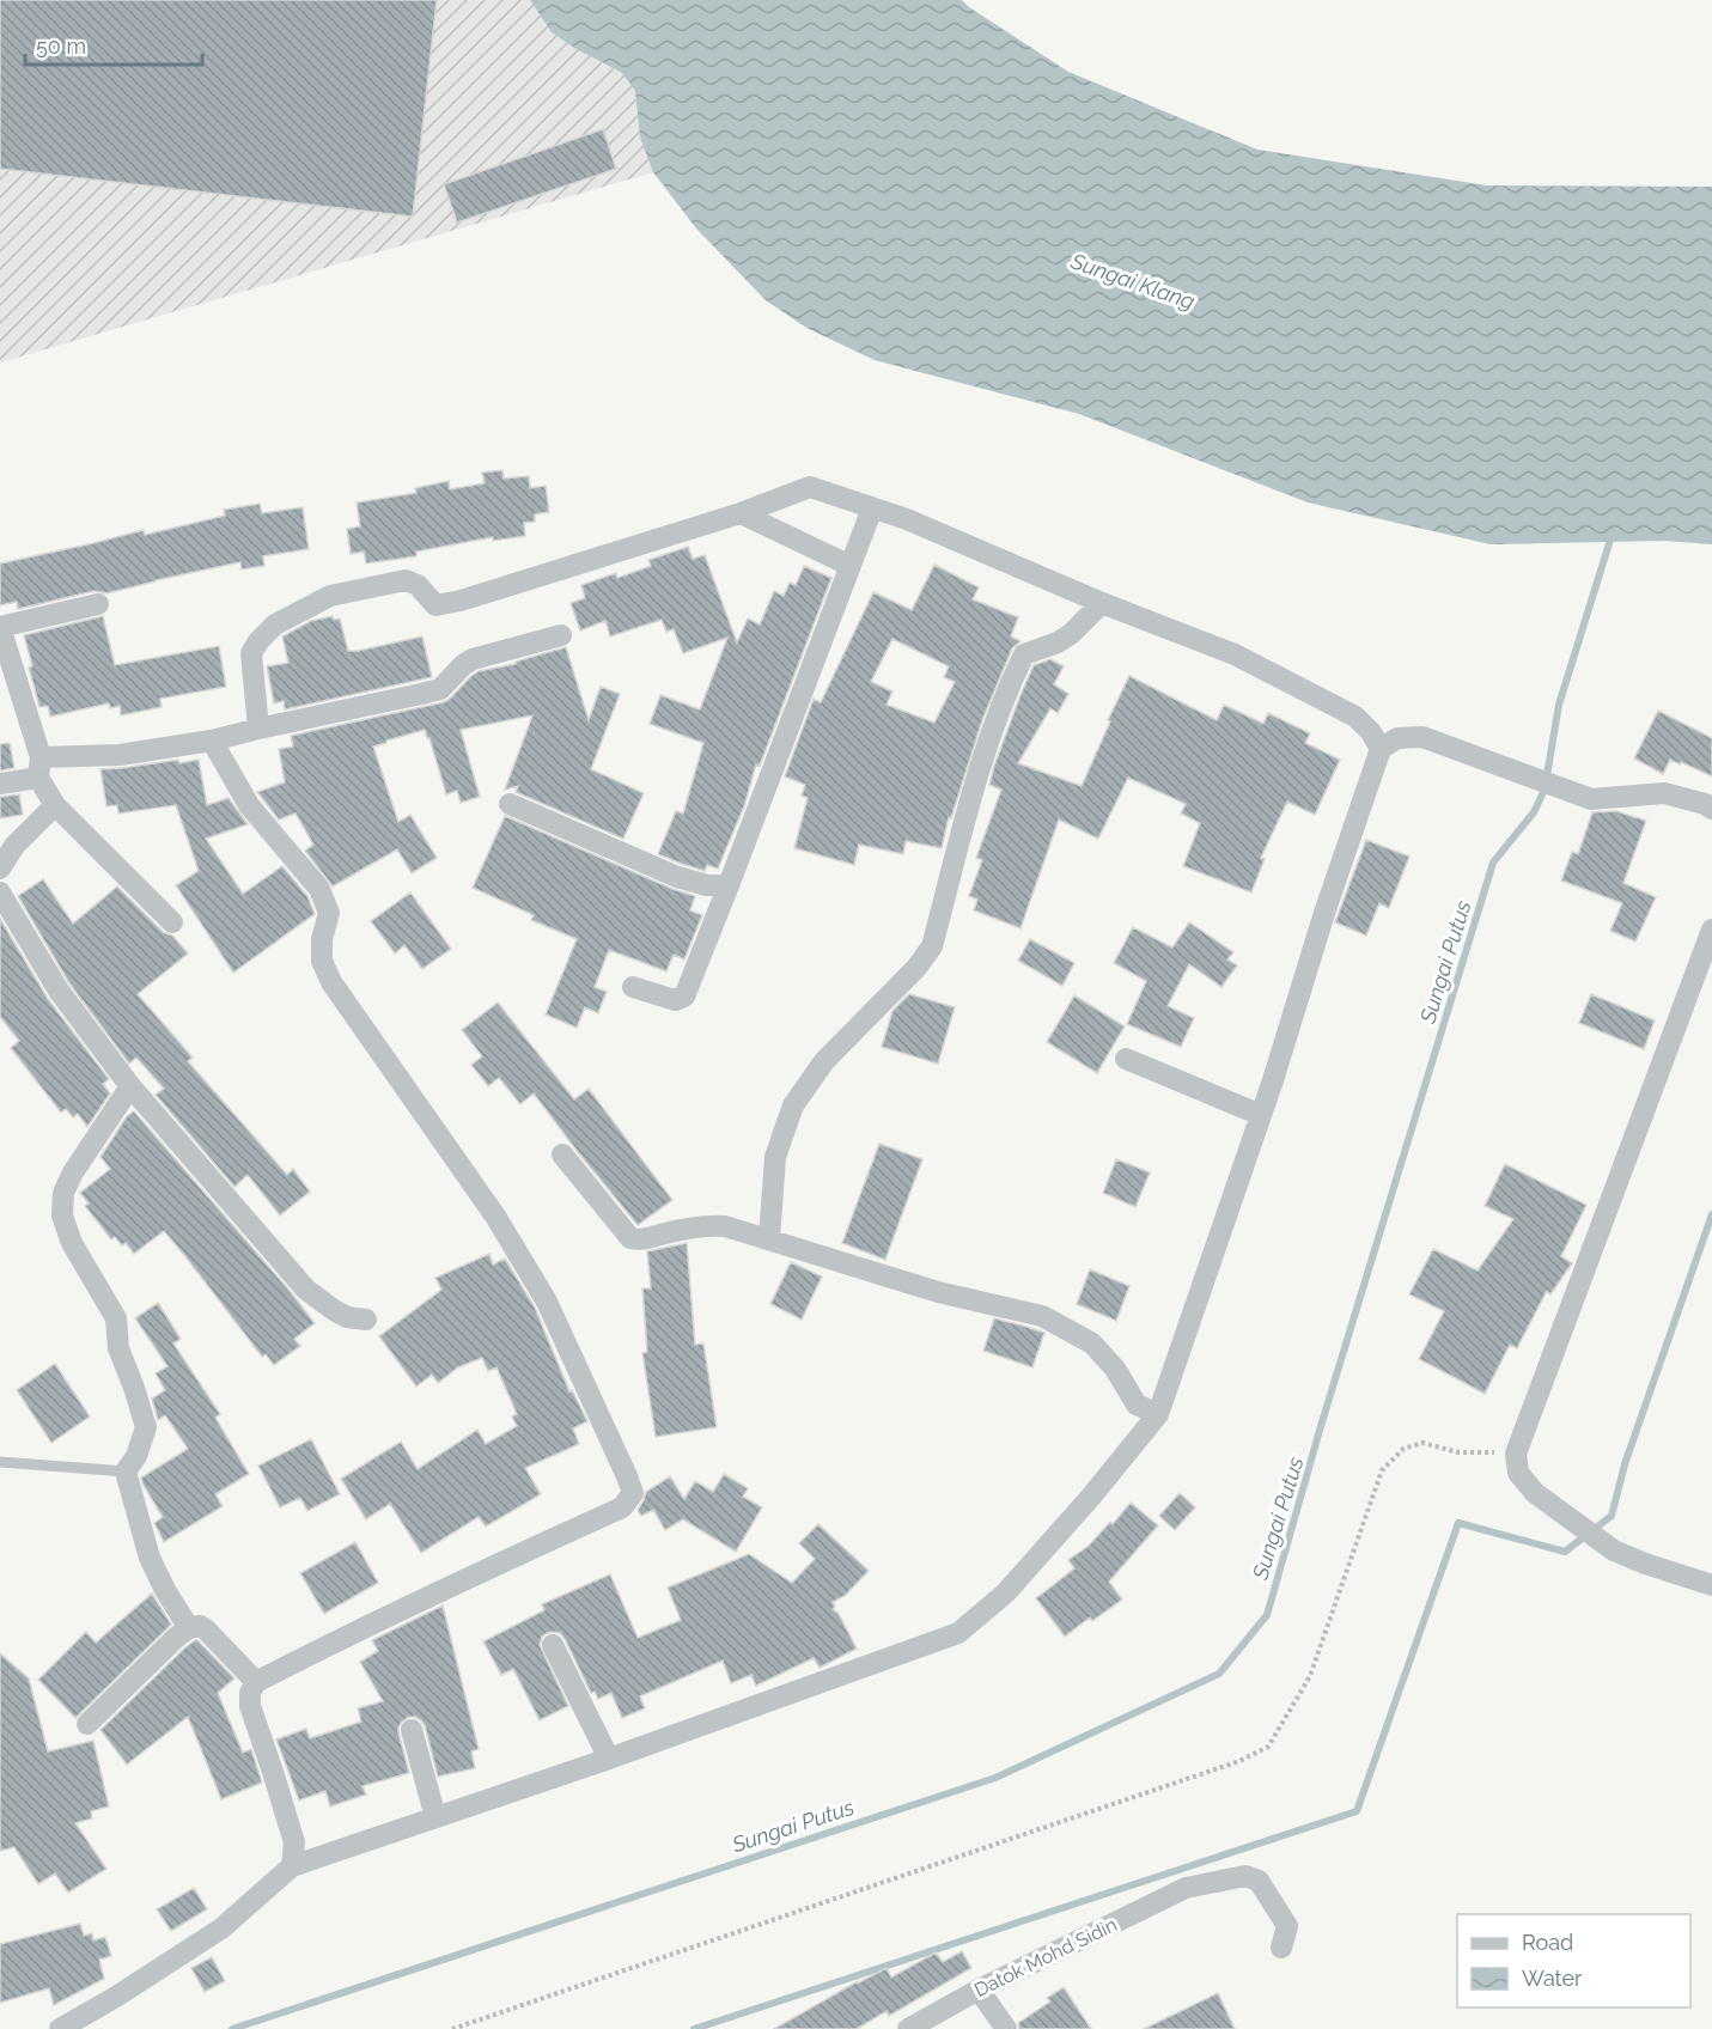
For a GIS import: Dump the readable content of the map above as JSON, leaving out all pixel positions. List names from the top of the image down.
{
  "streets": {
    "street": ["Datok Mohd Sidin"]
  },
  "water": ["Sungai Klang", "Sungai Putus"],
  "legend": ["Road", "Water"],
  "scale_bar": "50 m"
}
